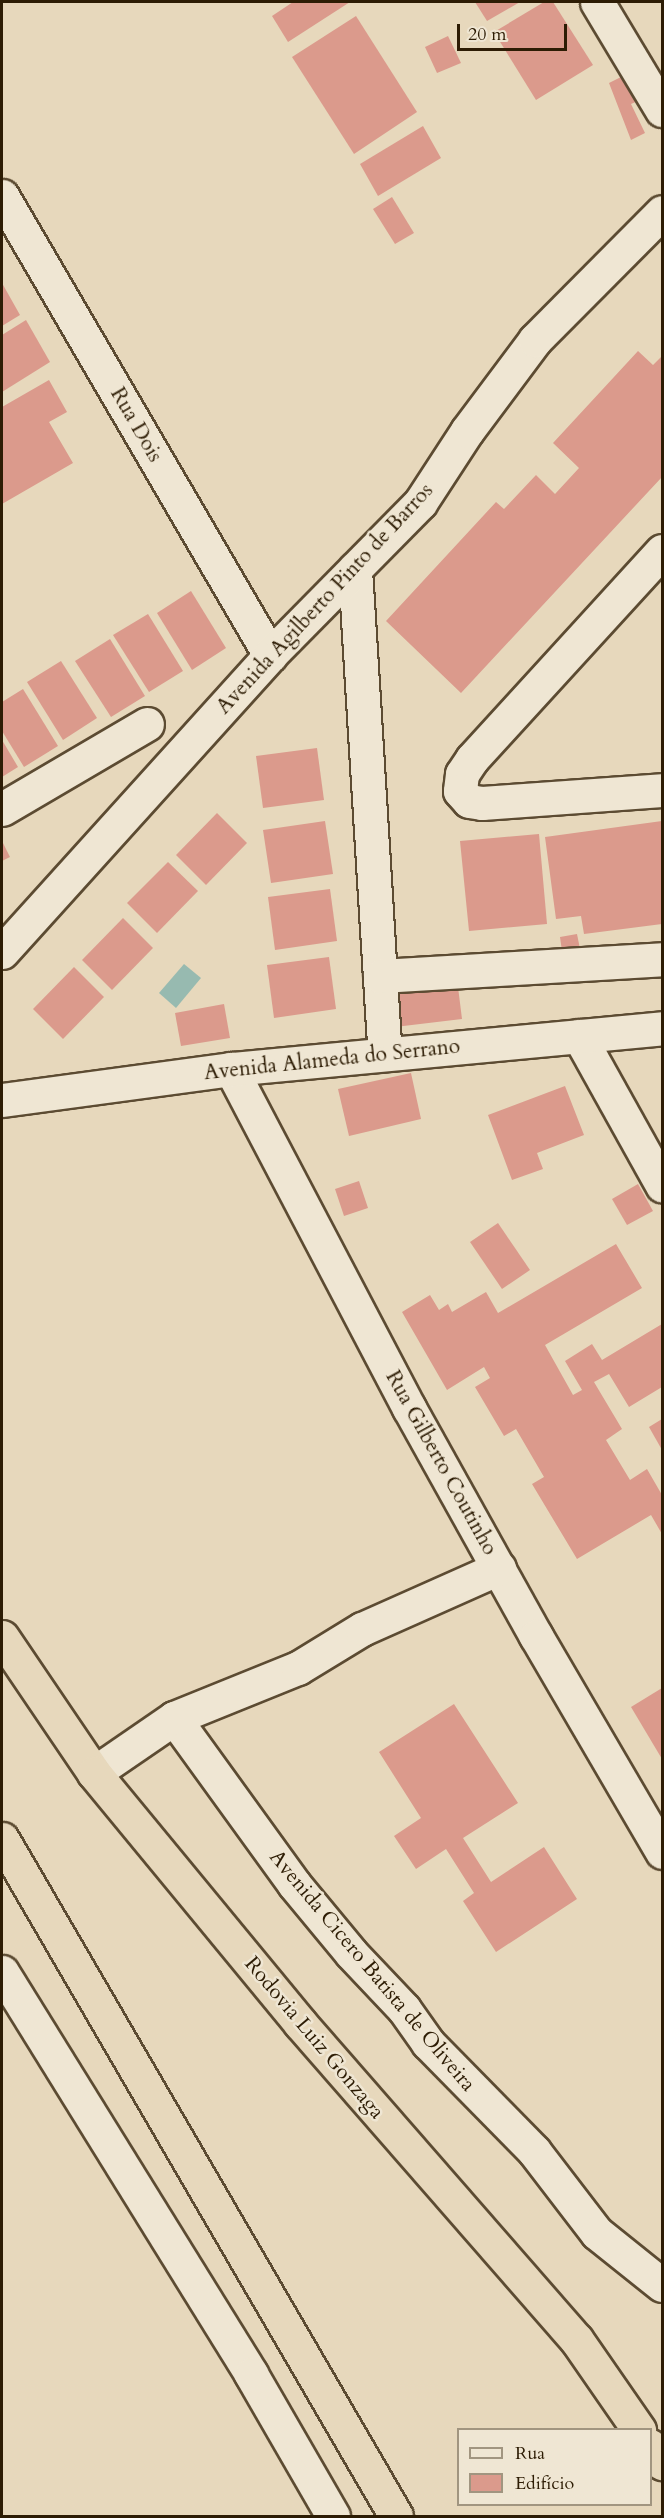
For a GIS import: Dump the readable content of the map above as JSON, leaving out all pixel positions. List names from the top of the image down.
{
  "streets": {
    "highway": ["Rodovia Luiz Gonzaga"],
    "street": [
      "Rua Dois",
      "Avenida Agilberto Pinto de Barros",
      "Avenida Alameda do Serrano",
      "Rua Gilberto Coutinho",
      "Avenida Cicero Batista de Oliveira"
    ]
  },
  "crossings": [
    ["Rua Dois", "Avenida Agilberto Pinto de Barros"],
    ["Avenida Alameda do Serrano", "Rua Gilberto Coutinho"]
  ],
  "legend": ["Rua", "Edifício"],
  "scale_bar": "20 m"
}
